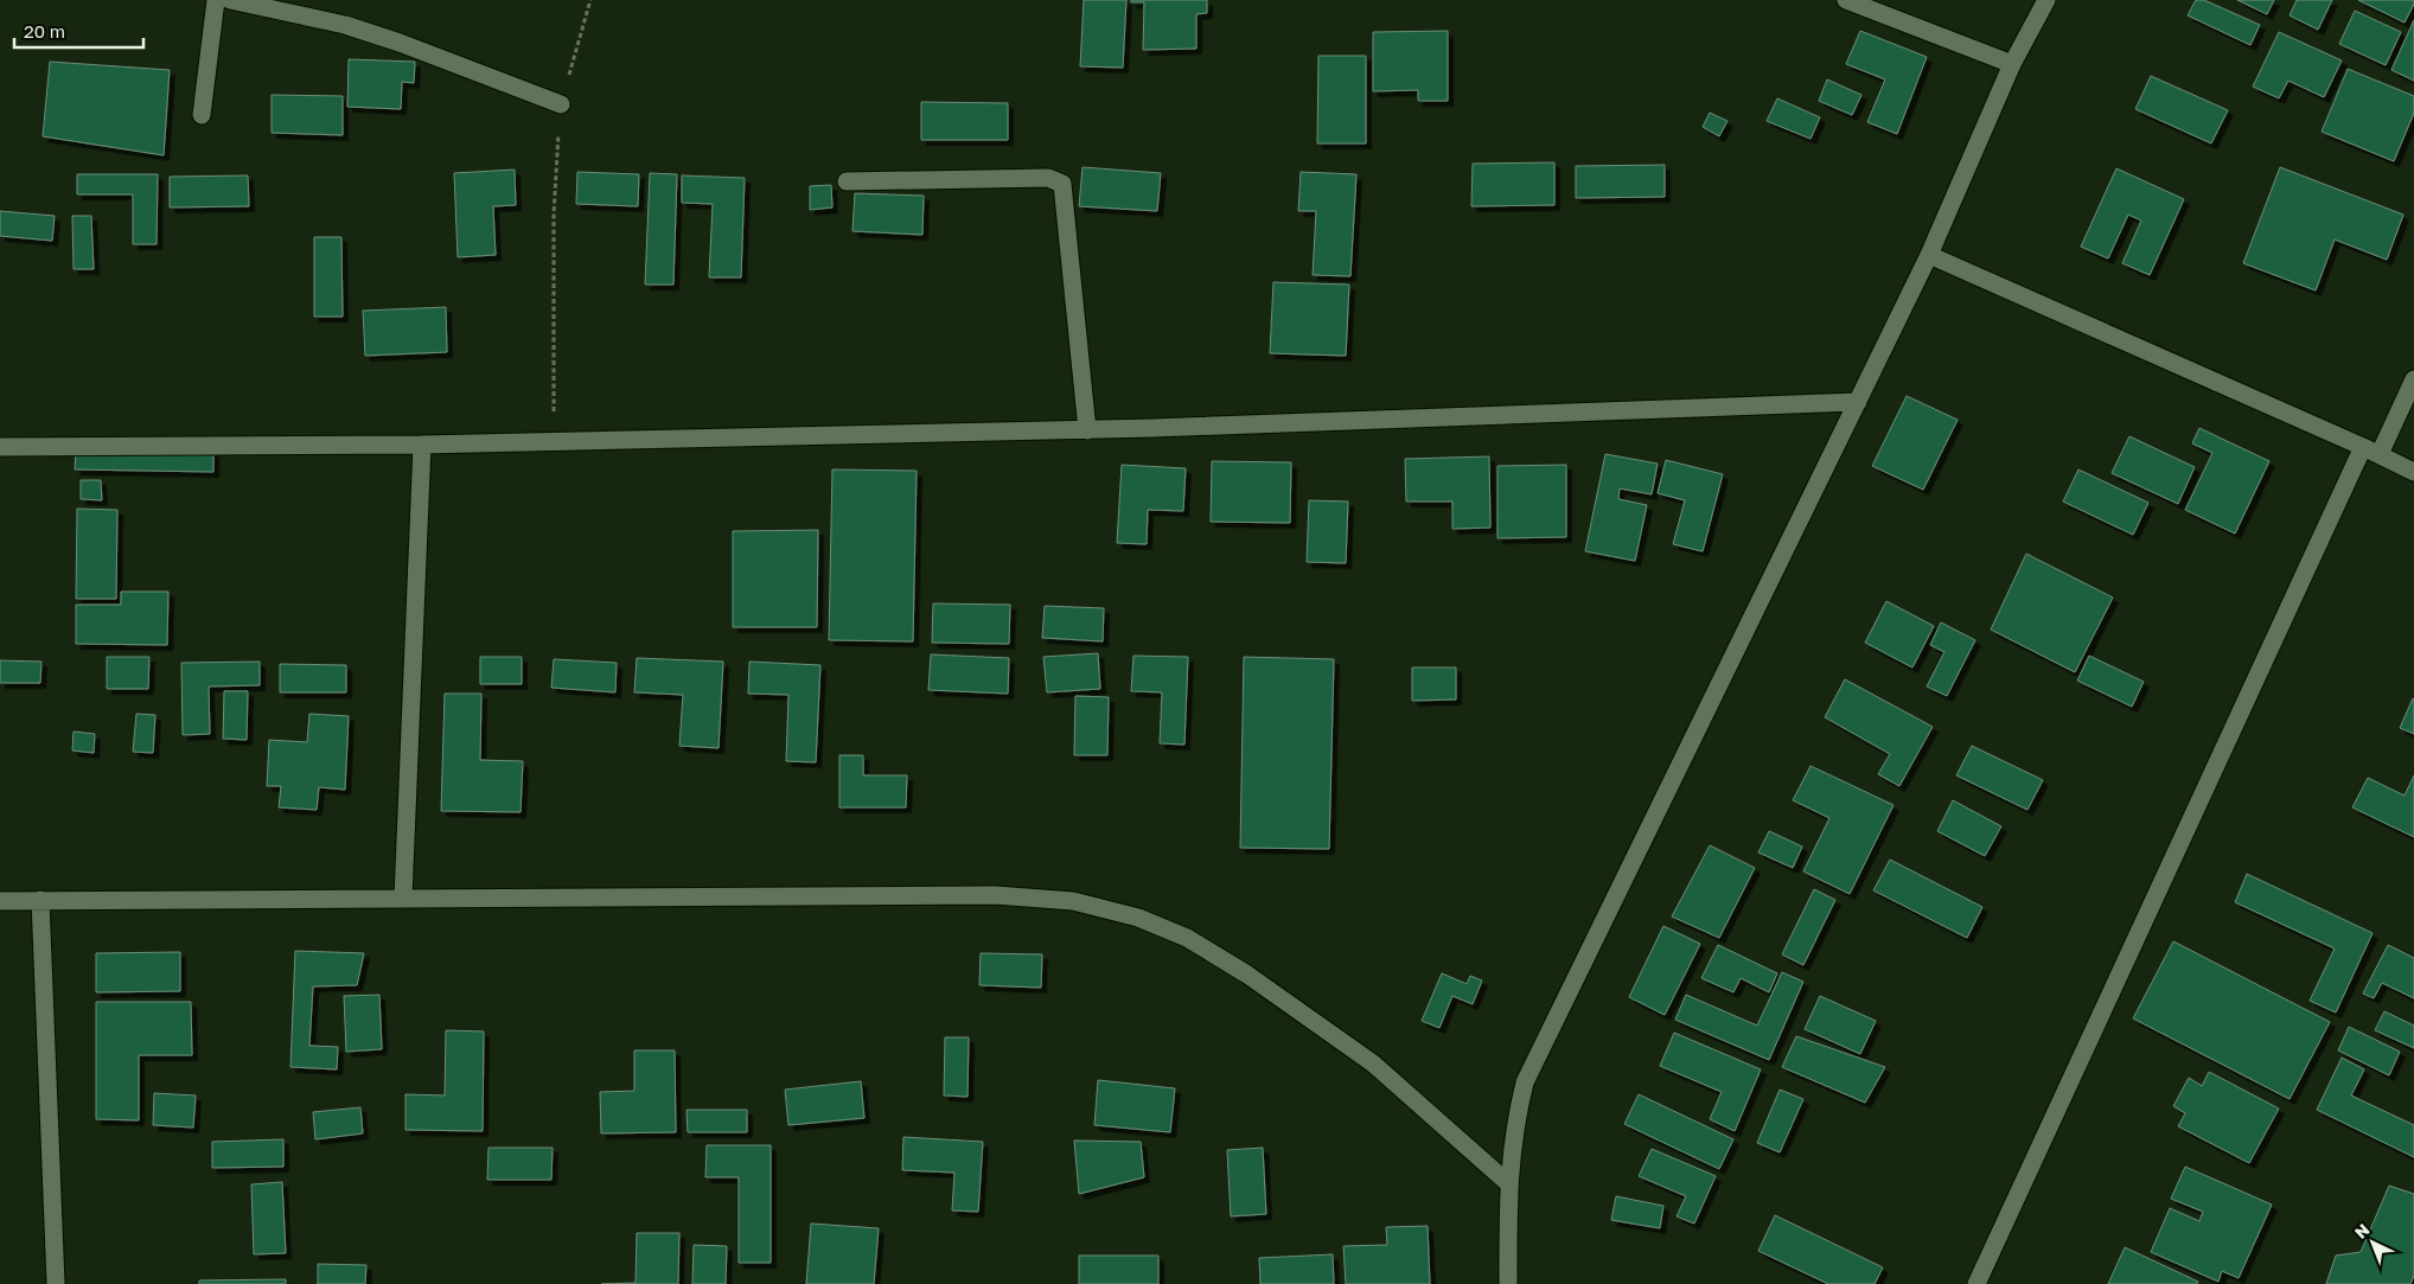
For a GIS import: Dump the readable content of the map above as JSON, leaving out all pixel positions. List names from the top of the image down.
{
  "scale_bar": "20 m",
  "north": "top left"
}
